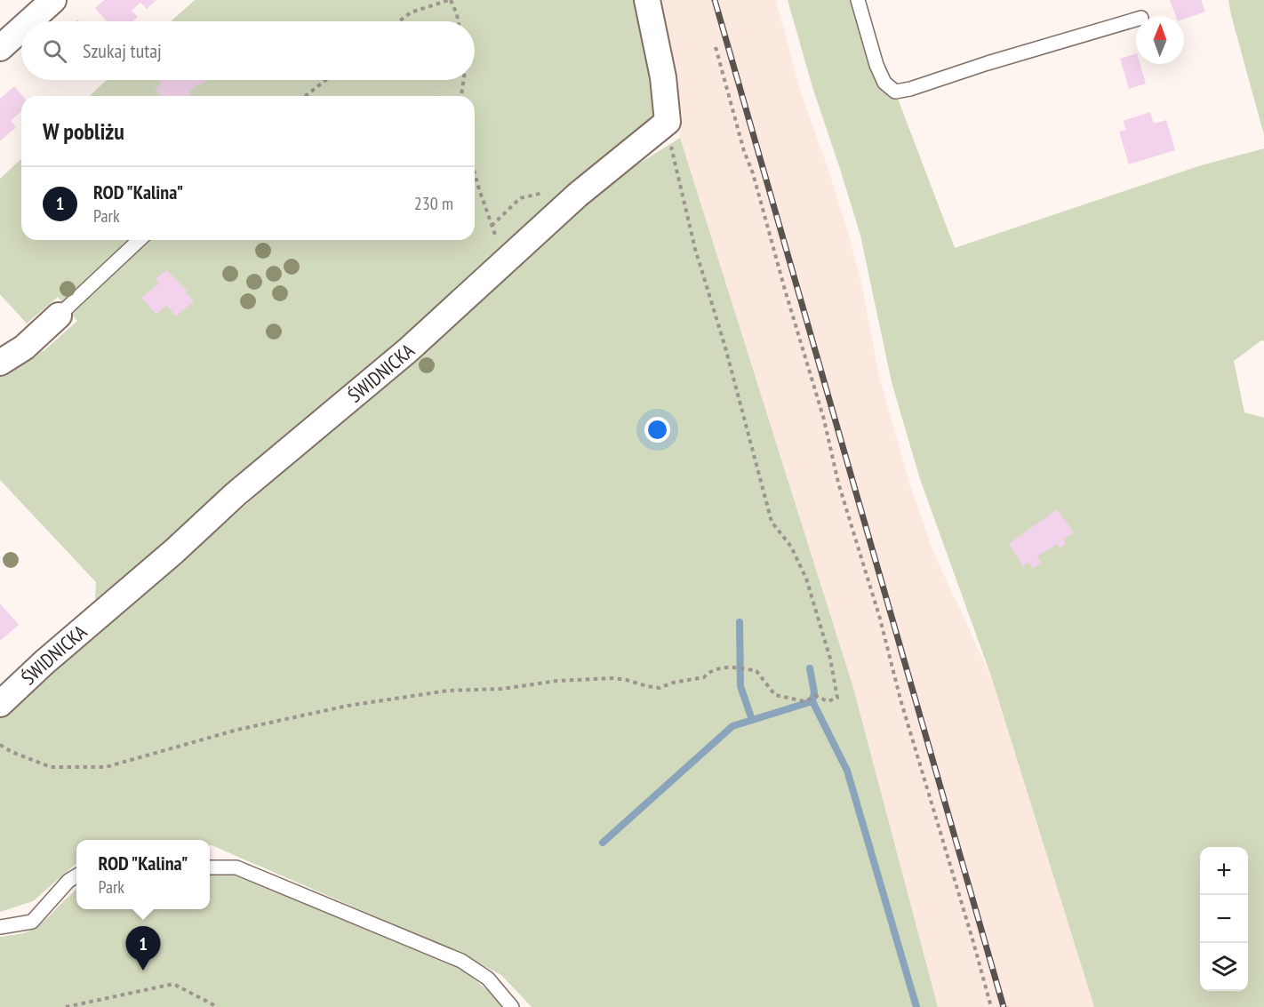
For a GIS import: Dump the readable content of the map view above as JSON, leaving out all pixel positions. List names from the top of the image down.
{
  "streets": {
    "street": ["ŚWIDNICKA"]
  },
  "north": "top",
  "page": {
    "search": "Szukaj tutaj",
    "heading": "W pobliżu",
    "list": [
      {
        "mark": "1",
        "name": "ROD \"Kalina\"",
        "note": "Park",
        "value": "230 m"
      }
    ],
    "popup": ["ROD \"Kalina\"", "Park"],
    "map_buttons": ["+", "−"],
    "pins": "1"
  }
}
